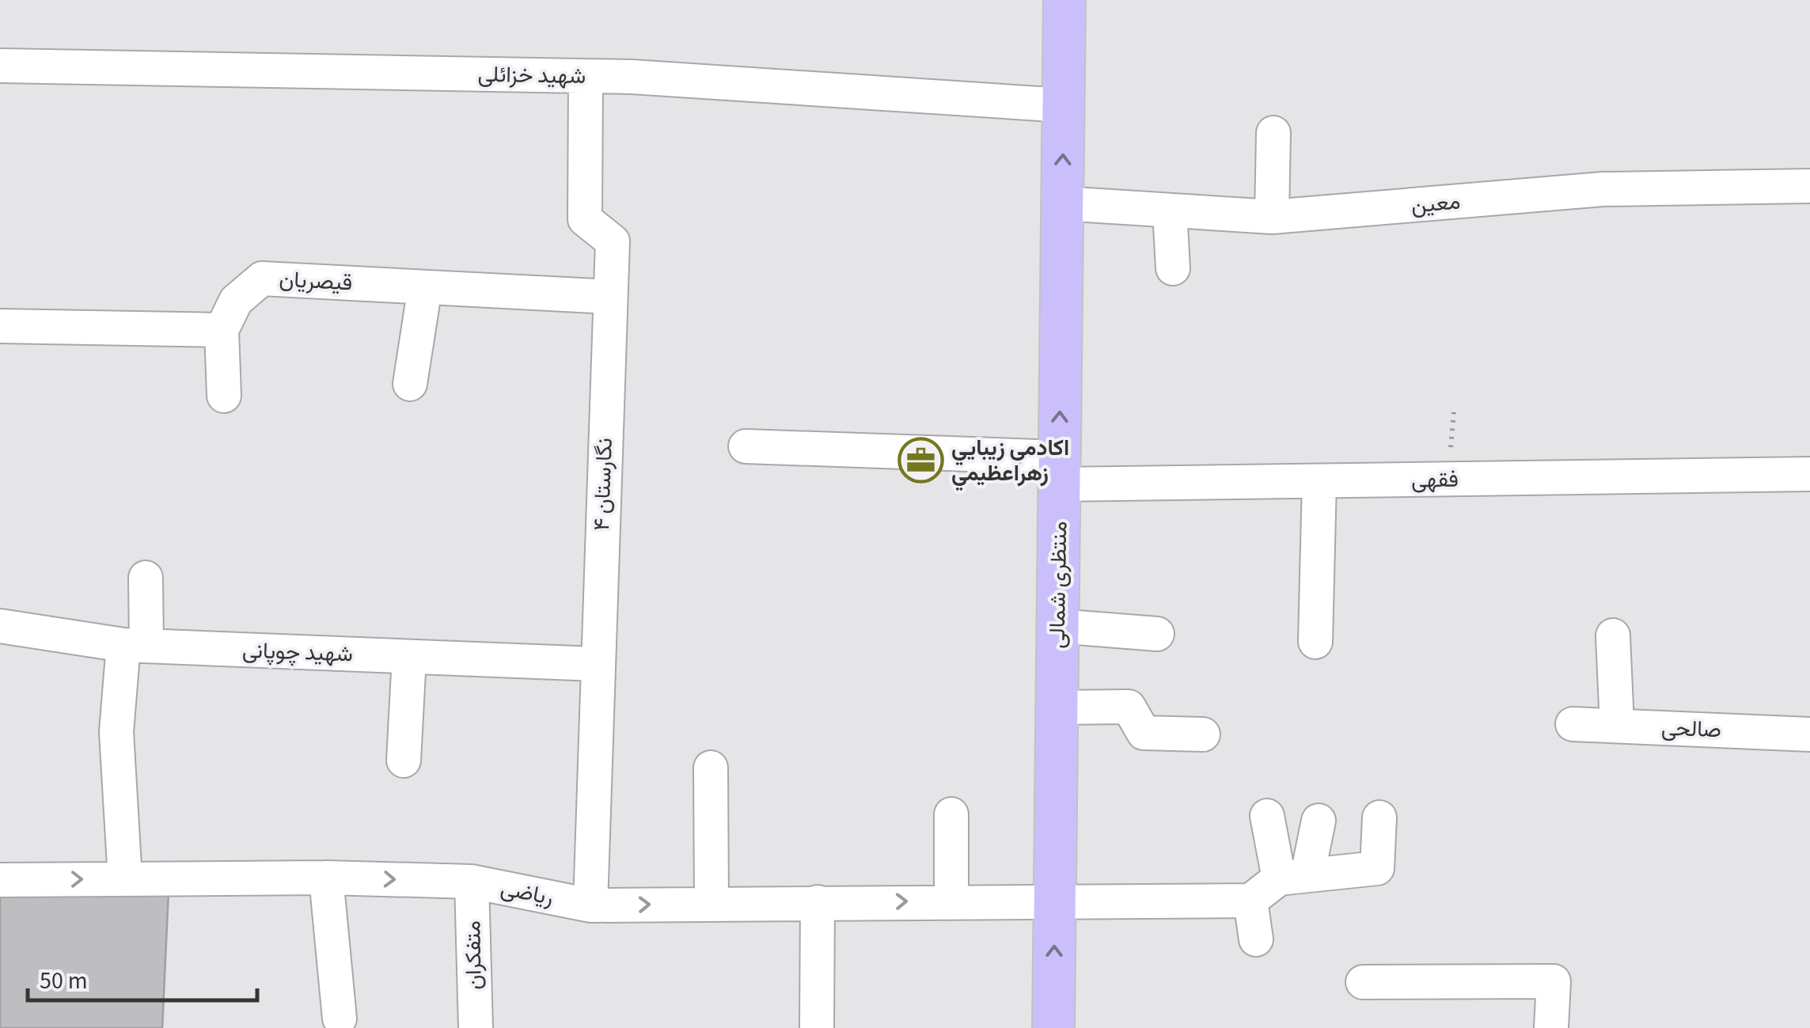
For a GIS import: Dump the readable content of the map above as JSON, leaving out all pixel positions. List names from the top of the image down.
{
  "streets": {
    "main road": ["منتظری شمالی"],
    "street": [
      "شهید خزائلی",
      "معین",
      "قیصریان",
      "فقهی",
      "نگارستان ۴",
      "شهید چوپانی",
      "صالحی",
      "ریاضی",
      "متفکران"
    ]
  },
  "crossings": [
    ["شهید خزائلی", "نگارستان ۴"],
    ["شهید خزائلی", "منتظری شمالی"],
    ["معین", "منتظری شمالی"],
    ["قیصریان", "نگارستان ۴"],
    ["فقهی", "منتظری شمالی"],
    ["نگارستان ۴", "شهید چوپانی"],
    ["نگارستان ۴", "ریاضی"],
    ["منتظری شمالی", "ریاضی"],
    ["ریاضی", "متفکران"]
  ],
  "one_way": ["منتظری شمالی", "ریاضی"],
  "places": {
    "office": ["اكادمي زيبايي زهراعظيمي"]
  },
  "scale_bar": "50 m"
}
